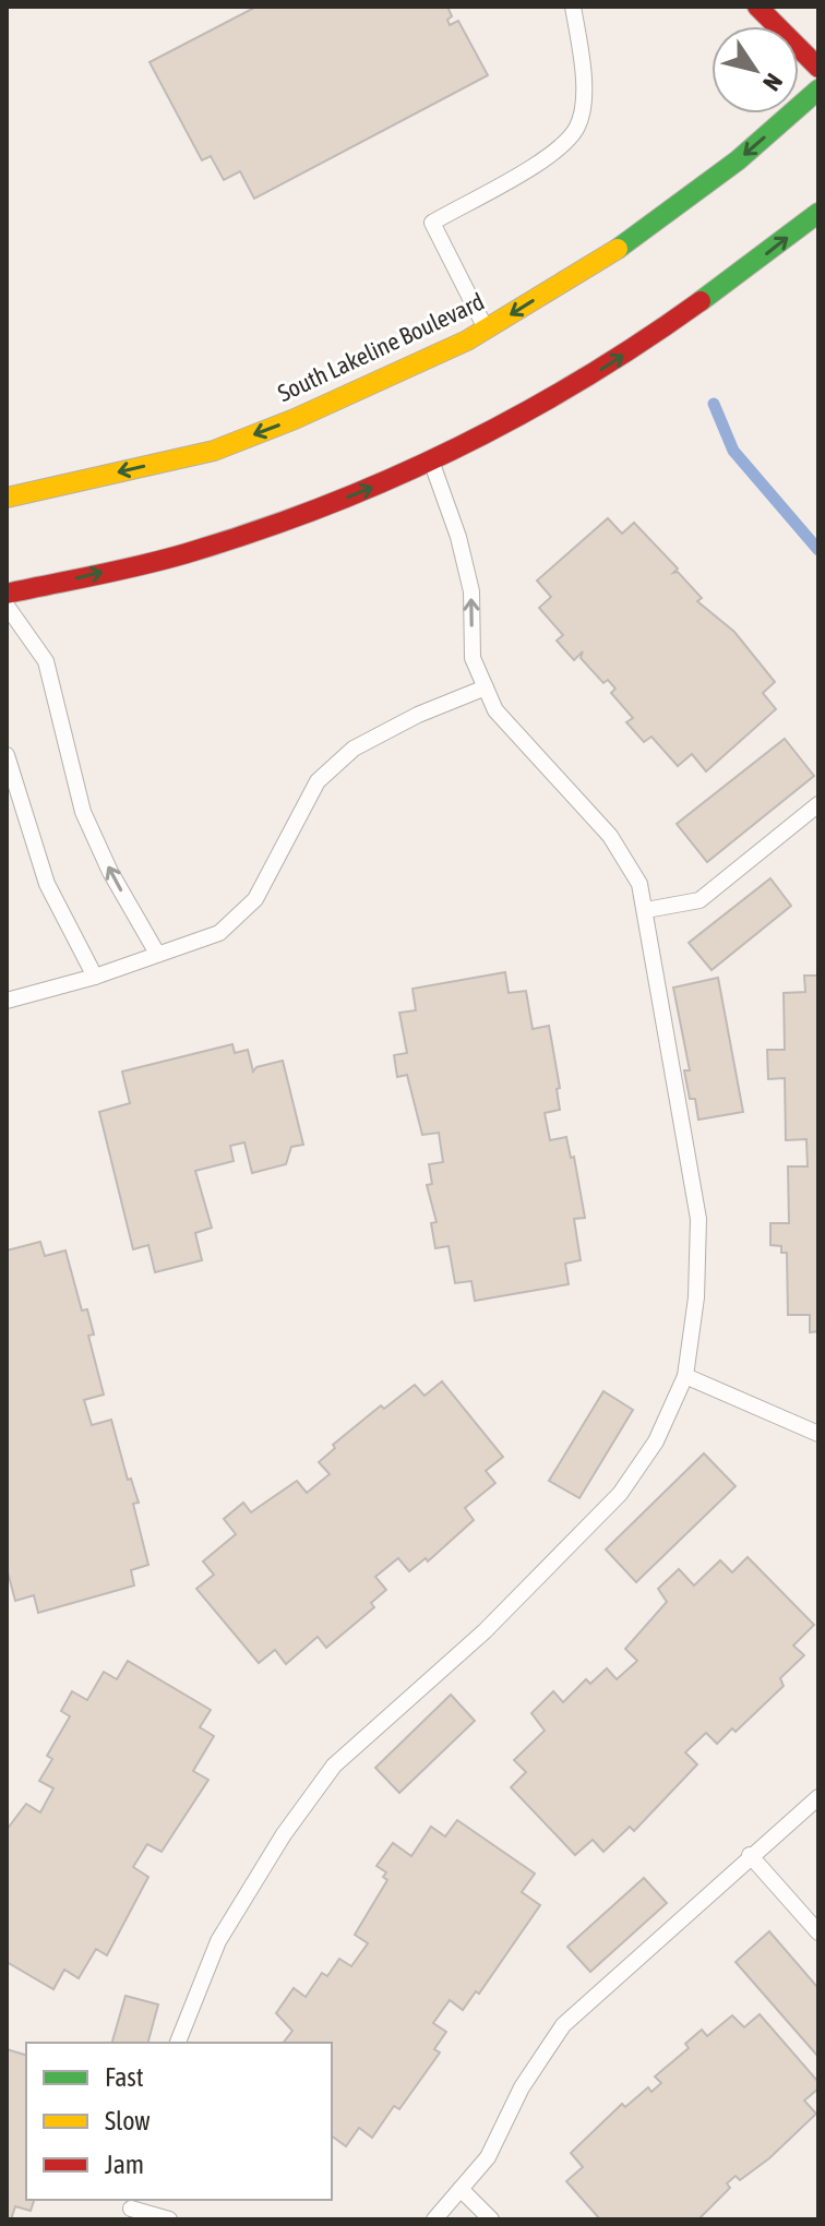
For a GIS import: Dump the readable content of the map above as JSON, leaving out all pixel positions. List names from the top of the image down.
{
  "streets": {
    "main road": ["South Lakeline Boulevard"]
  },
  "legend": ["Fast", "Slow", "Jam"],
  "north": "bottom right"
}
